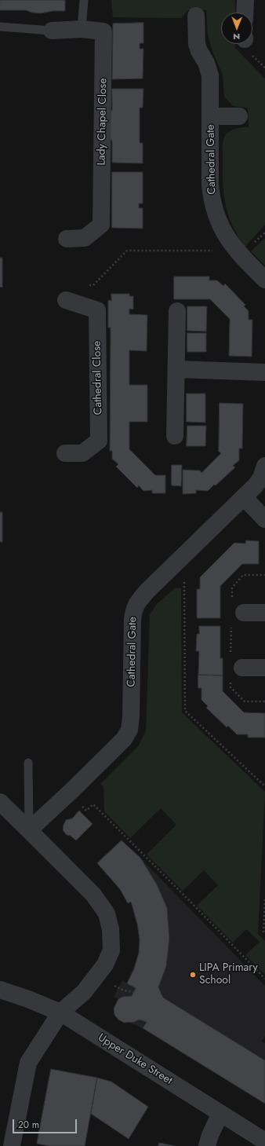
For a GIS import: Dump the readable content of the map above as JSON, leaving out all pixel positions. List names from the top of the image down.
{
  "streets": {
    "street": [
      "Lady Chapel Close",
      "Cathedral Gate",
      "Cathedral Close",
      "Upper Duke Street"
    ]
  },
  "places": ["LIPA Primary School"],
  "scale_bar": "20 m",
  "north": "bottom"
}
